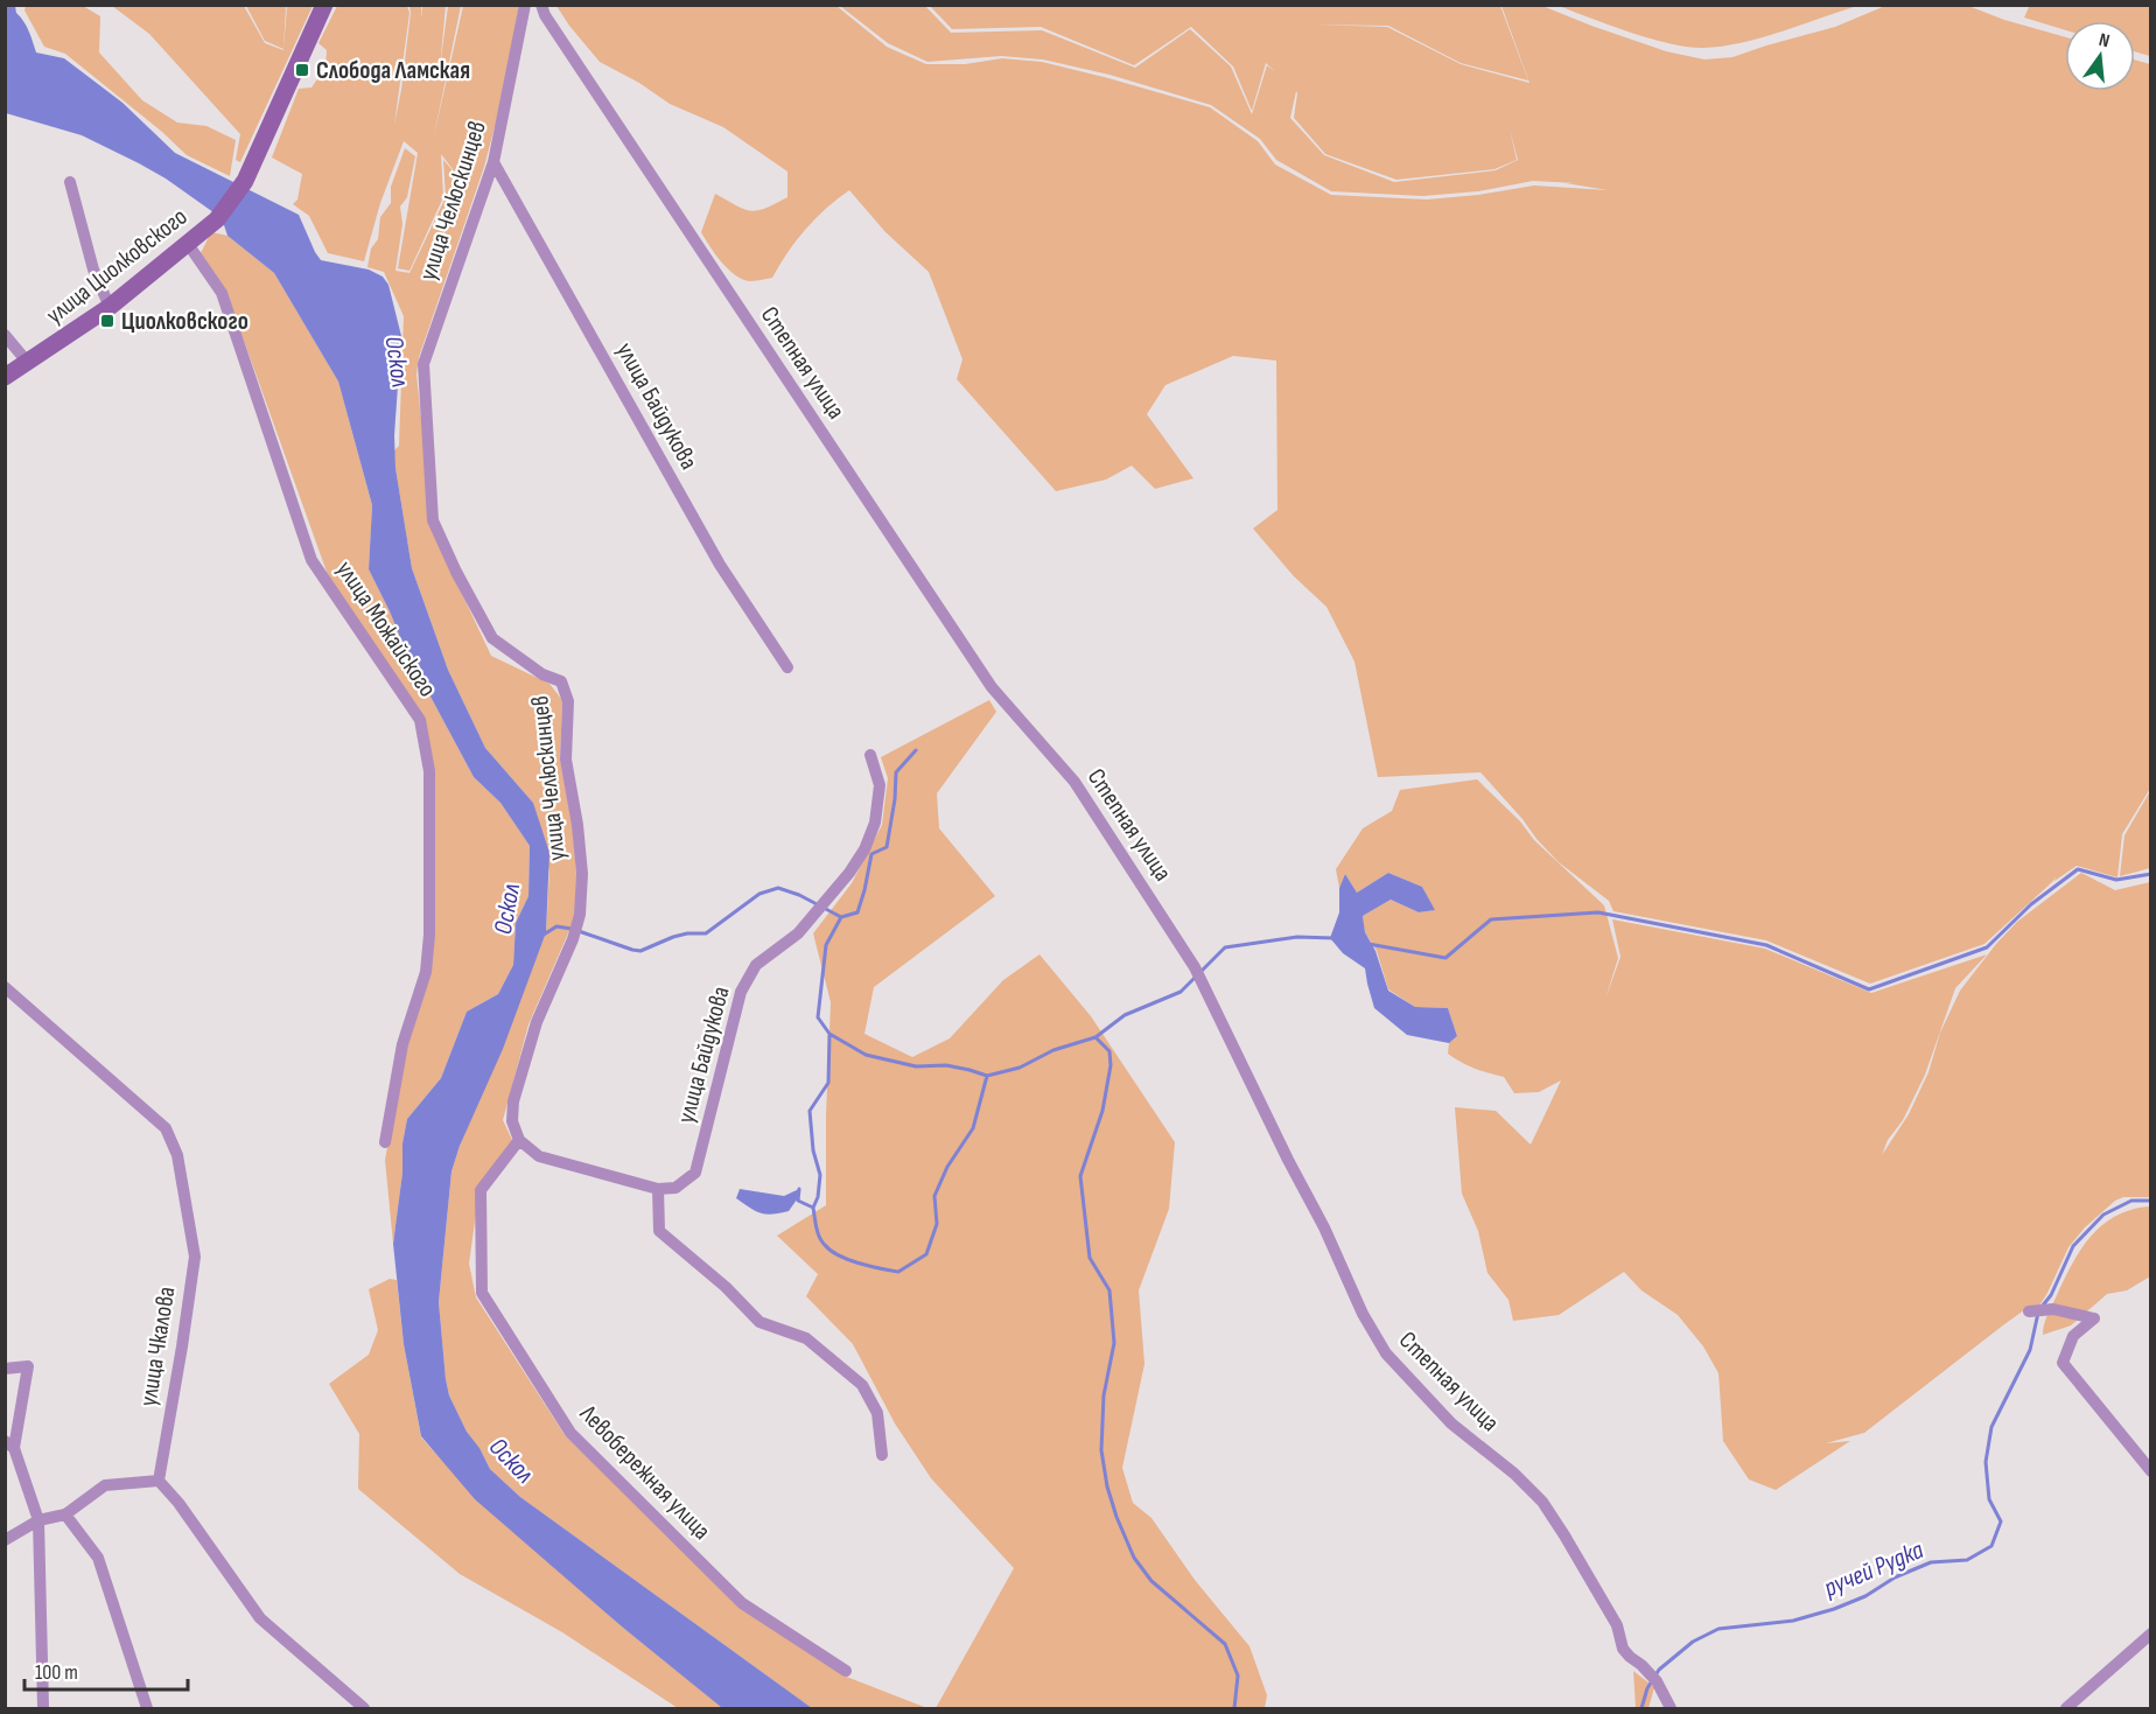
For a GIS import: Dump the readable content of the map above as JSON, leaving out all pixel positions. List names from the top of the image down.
{
  "streets": {
    "main road": ["улица Циолковского"],
    "street": [
      "улица Челюскинцев",
      "Степная улица",
      "улица Байдукова",
      "улица Можайского",
      "улица Чкалова",
      "Левобережная улица"
    ]
  },
  "crossings": [
    ["улица Челюскинцев", "улица Байдукова"],
    ["улица Челюскинцев", "Левобережная улица"],
    ["улица Циолковского", "улица Можайского"]
  ],
  "water": ["Оскол", "ручей Рудка"],
  "places": {
    "transit": ["Слобода Ламская", "Циолковского"]
  },
  "scale_bar": "100 m",
  "north": "top"
}
